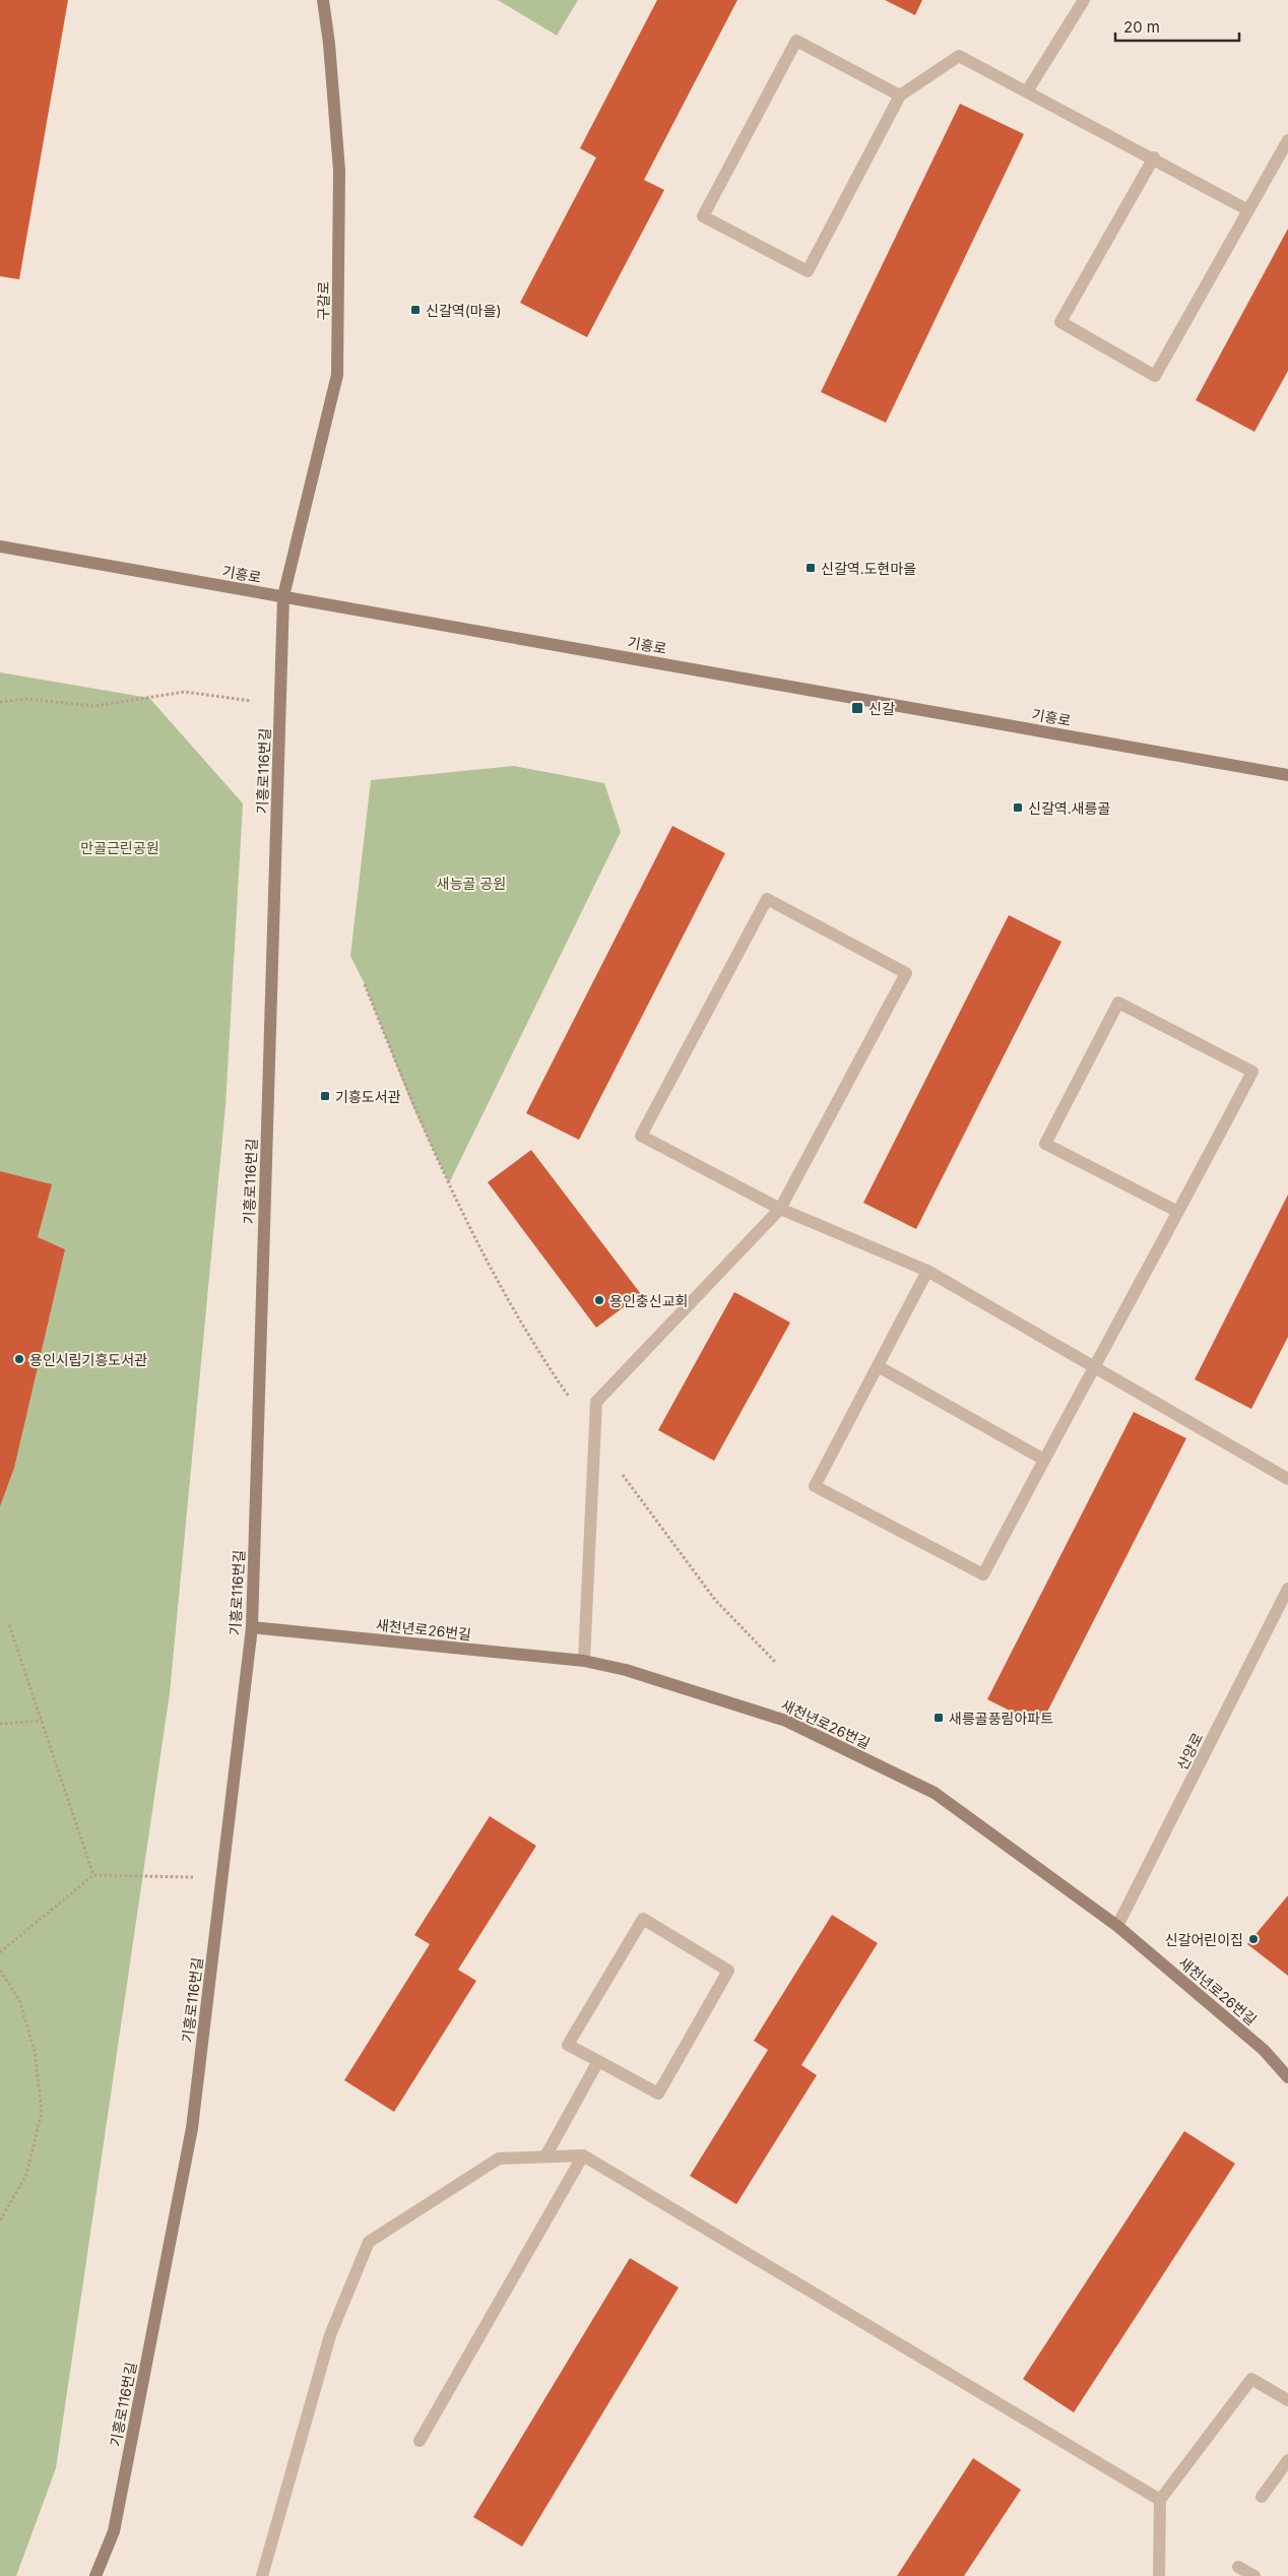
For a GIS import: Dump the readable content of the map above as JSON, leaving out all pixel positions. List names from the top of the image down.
{
  "streets": {
    "street": [
      "구갈로",
      "기흥로",
      "기흥로116번길",
      "새천년로26번길",
      "산양로"
    ]
  },
  "crossings": [
    ["구갈로", "기흥로"],
    ["구갈로", "기흥로116번길"],
    ["기흥로", "기흥로116번길"],
    ["기흥로116번길", "새천년로26번길"],
    ["새천년로26번길", "산양로"]
  ],
  "parks": ["만골근린공원", "새능골 공원"],
  "places": {
    "transit": [
      "신갈역(마을)",
      "신갈역.도현마을",
      "신갈",
      "신갈역.새릉골",
      "기흥도서관",
      "새릉골풍림아파트"
    ],
    "other": ["용인충신교회", "용인시립기흥도서관", "신갈어린이집"]
  },
  "scale_bar": "20 m"
}
